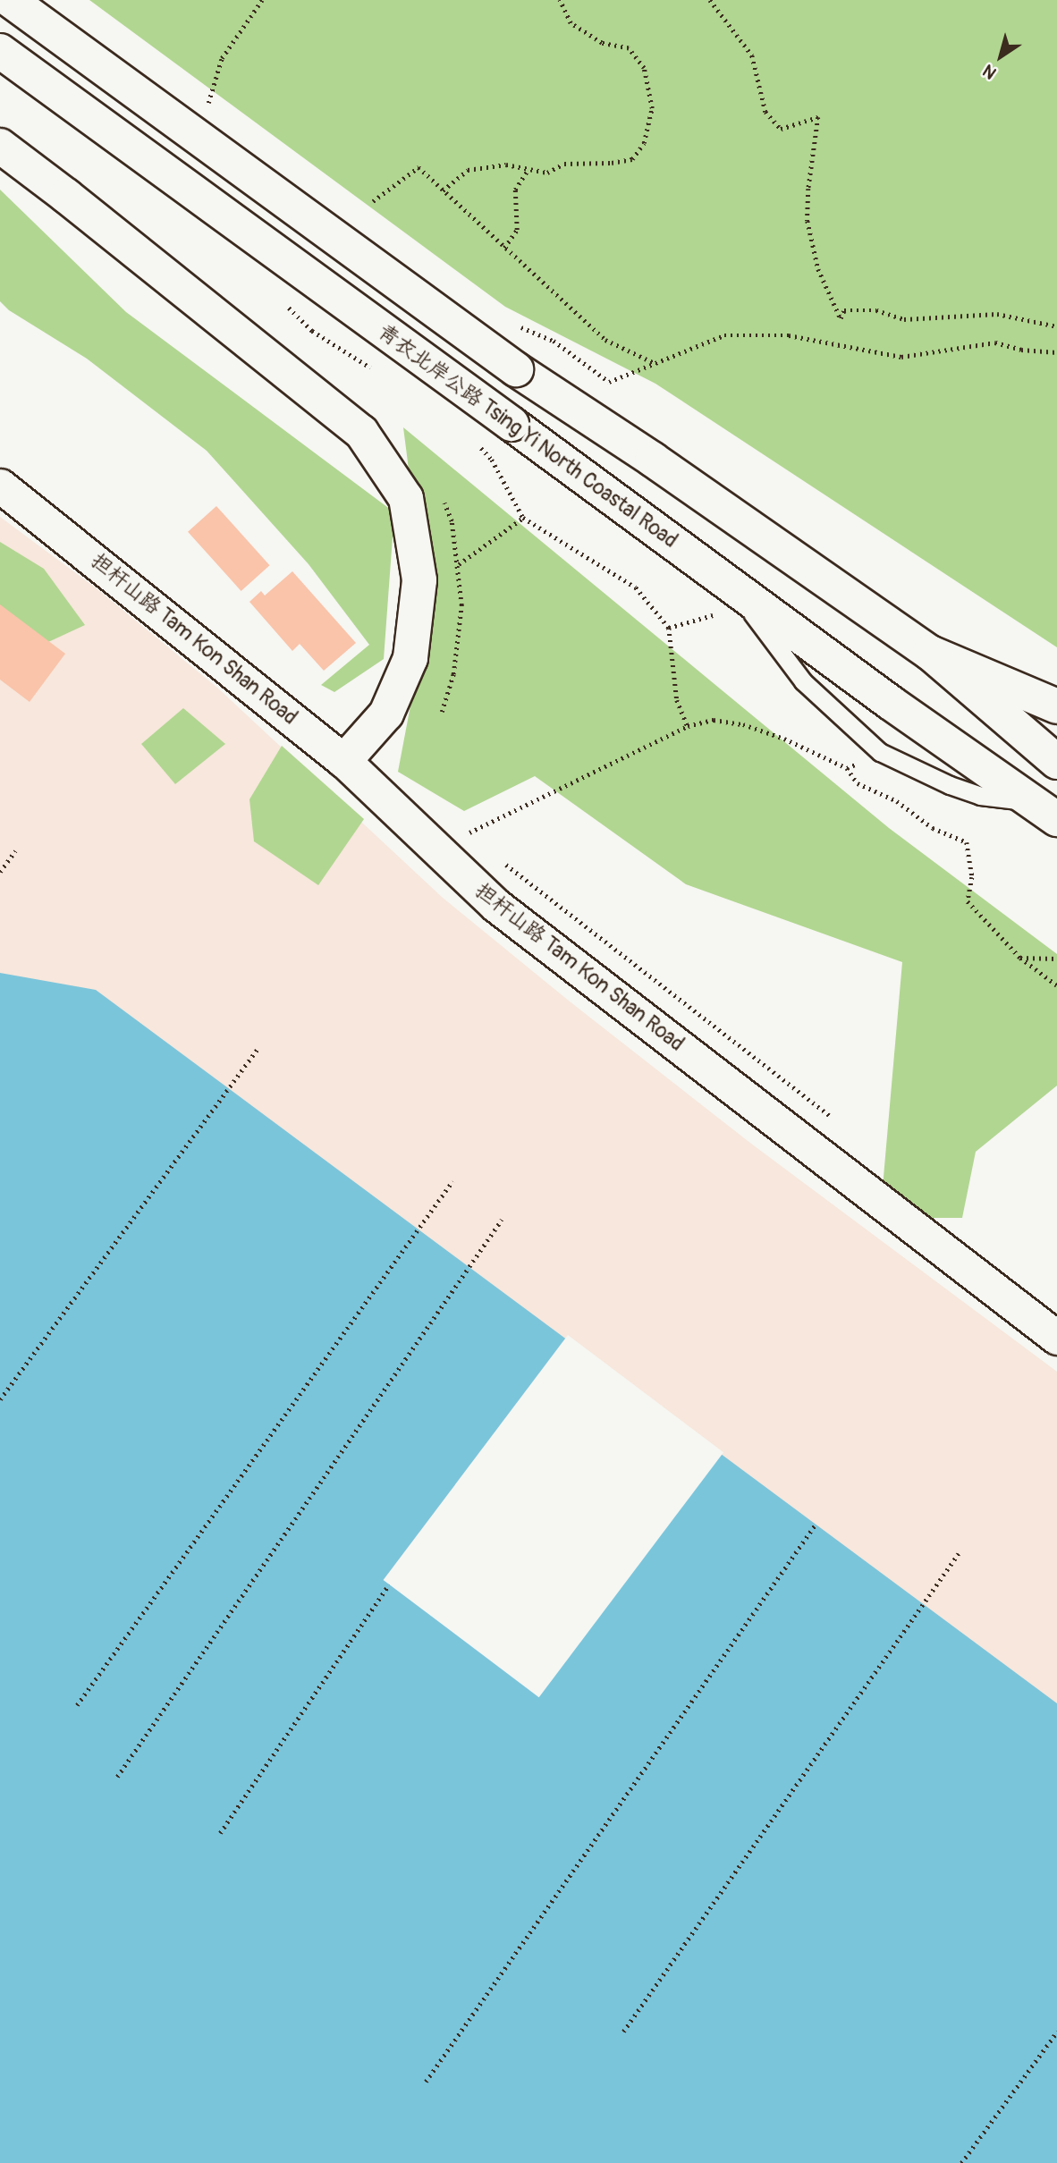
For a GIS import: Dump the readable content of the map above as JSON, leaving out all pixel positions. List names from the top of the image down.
{
  "streets": {
    "main road": ["青衣北岸公路 Tsing Yi North Coastal Road"],
    "street": ["担杆山路 Tam Kon Shan Road"]
  },
  "north": "bottom left"
}
